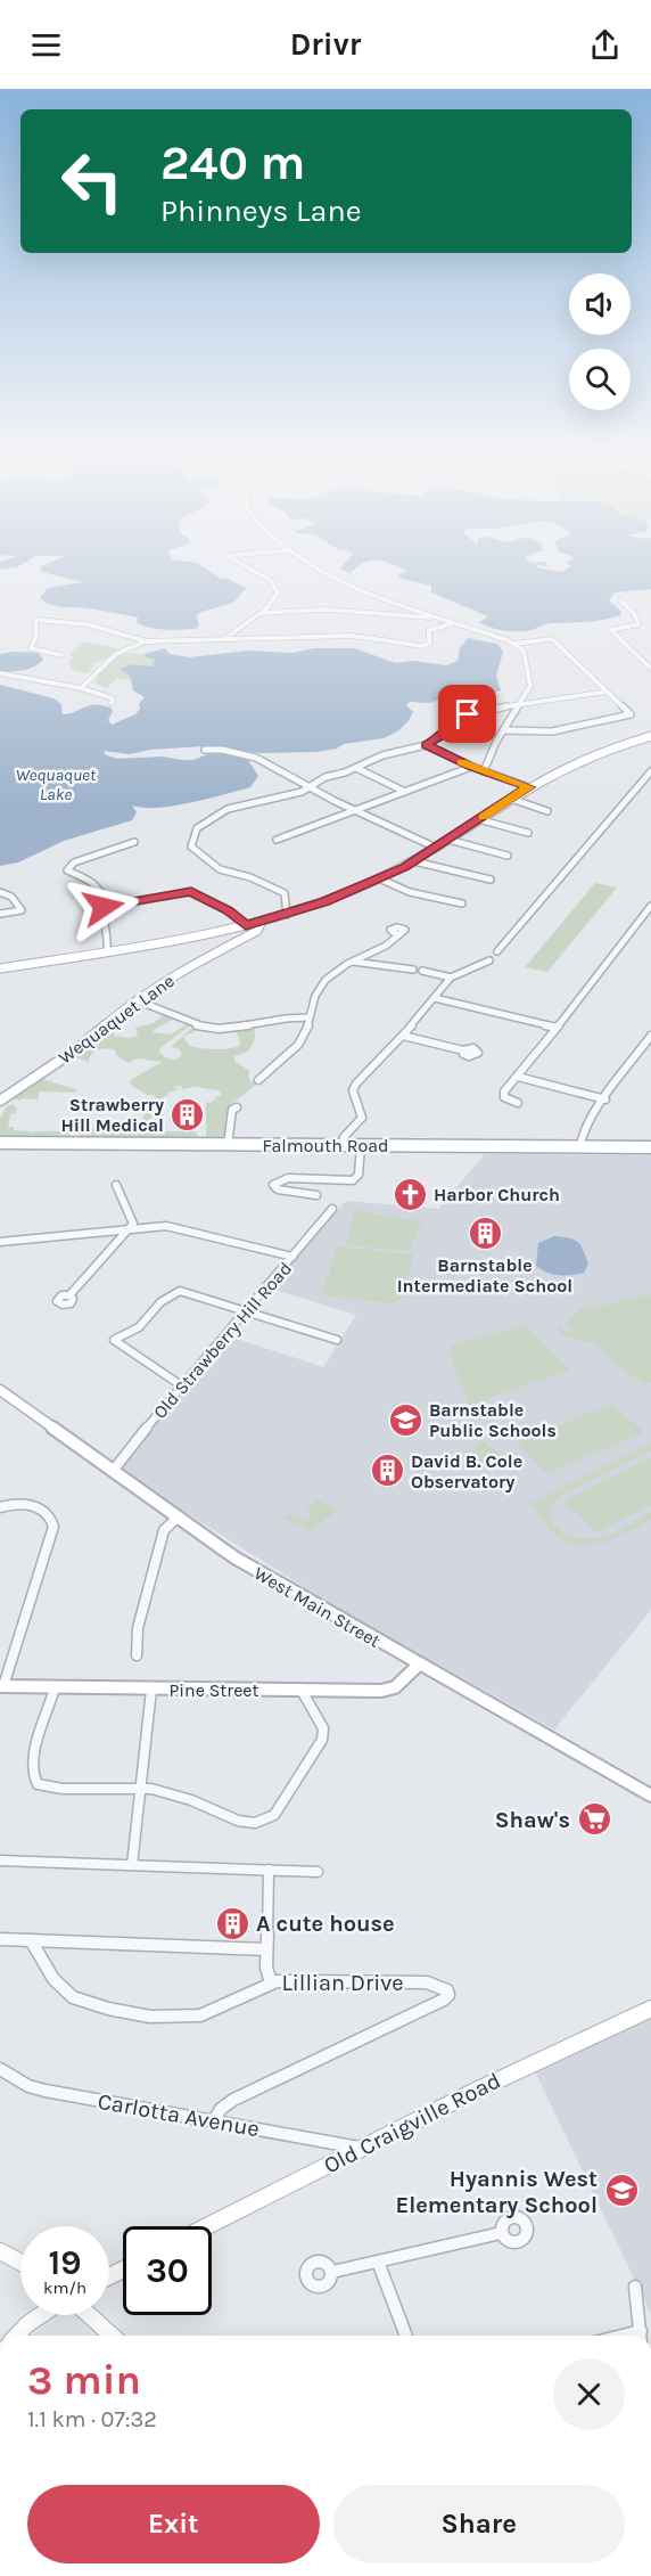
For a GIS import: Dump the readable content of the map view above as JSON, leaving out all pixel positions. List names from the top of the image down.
{
  "streets": {
    "main road": [
      "Wequaquet Lane",
      "Falmouth Road",
      "West Main Street",
      "Pine Street",
      "Old Craigville Road"
    ],
    "street": ["Old Strawberry Hill Road", "Lillian Drive", "Carlotta Avenue"]
  },
  "crossings": [
    ["Old Strawberry Hill Road", "West Main Street"],
    ["West Main Street", "Pine Street"],
    ["Lillian Drive", "Carlotta Avenue"],
    ["Carlotta Avenue", "Old Craigville Road"]
  ],
  "water": ["Wequaquet Lake"],
  "places": {
    "building": [
      "Strawberry Hill Medical",
      "Barnstable Intermediate School",
      "David B. Cole Observatory",
      "A cute house"
    ],
    "church": ["Harbor Church"],
    "school or university": ["Barnstable Public Schools", "Hyannis West Elementary School"],
    "supermarket": ["Shaw's"]
  },
  "page": {
    "header": "Drivr",
    "turn": ["240 m", "Phinneys Lane"],
    "speed": "19 km/h",
    "limit": "30",
    "heading": ["3 min", "1.1 km · 07:32"],
    "buttons": ["Exit", "Share"]
  }
}
